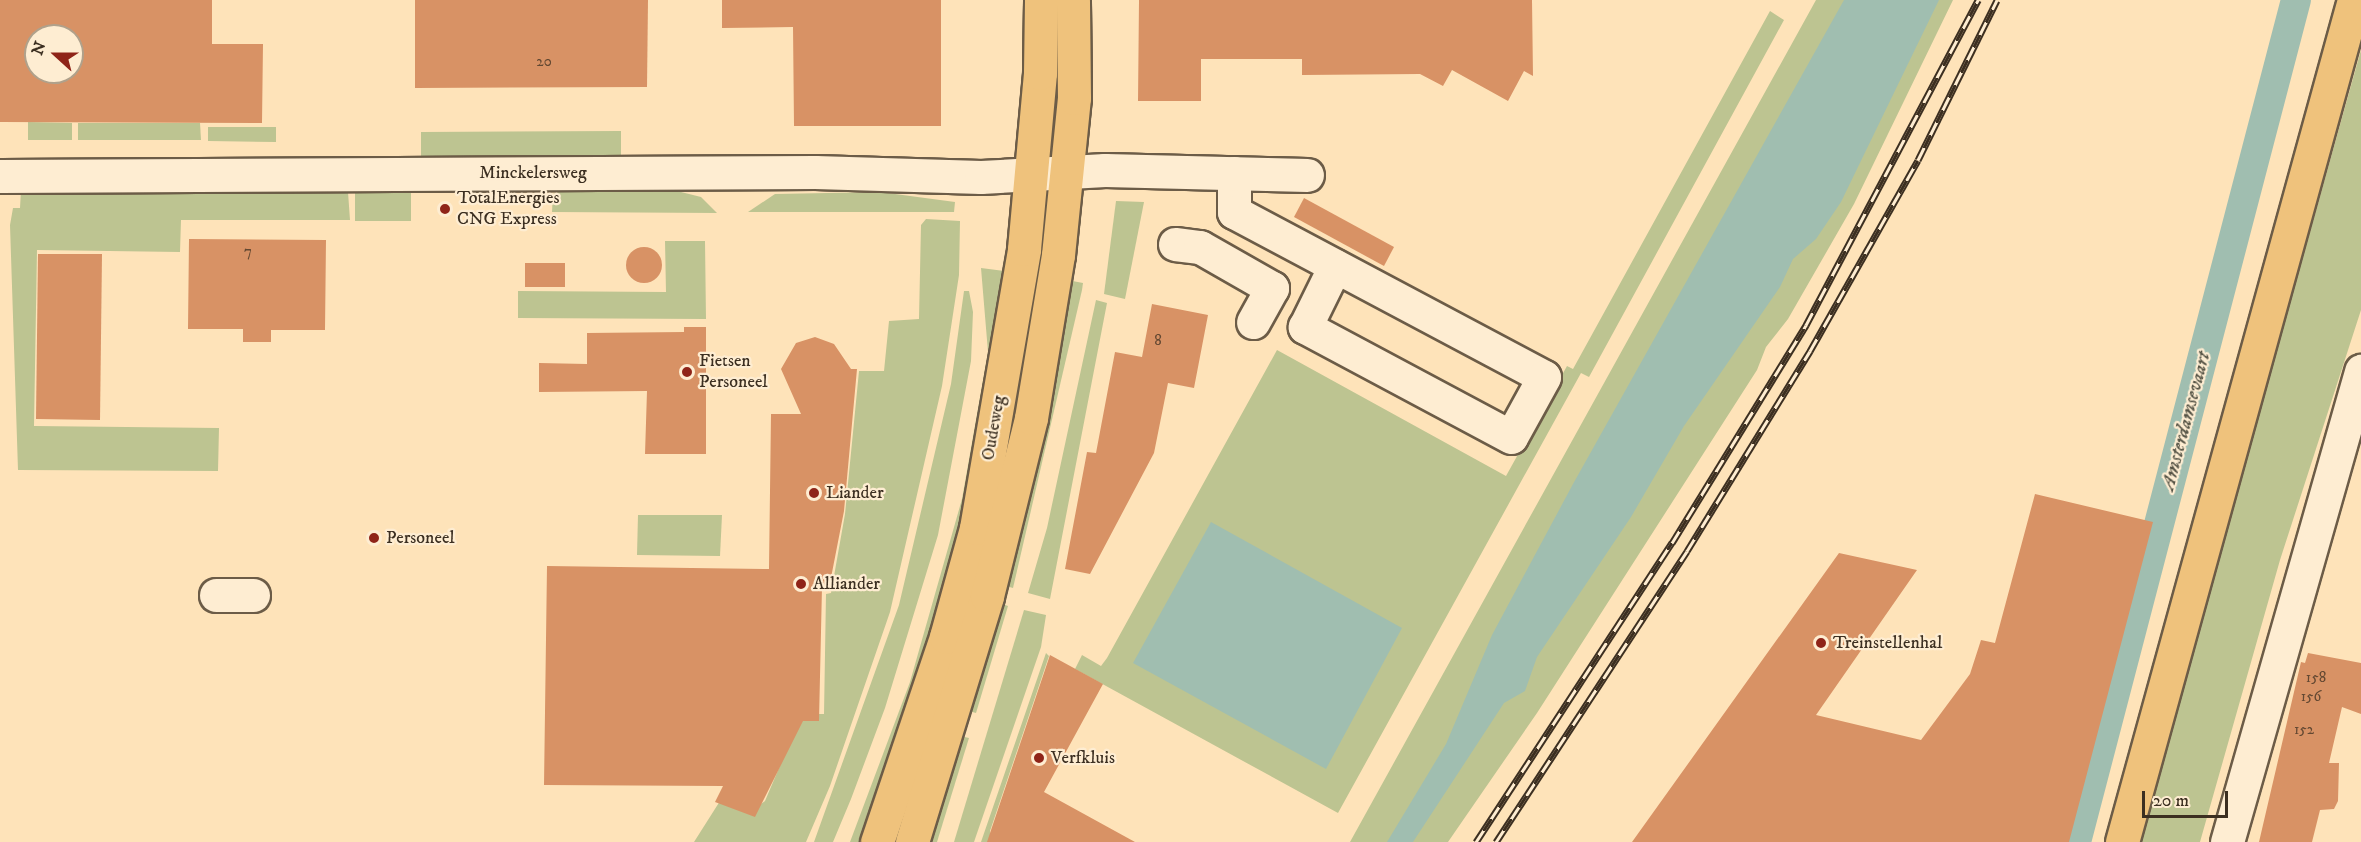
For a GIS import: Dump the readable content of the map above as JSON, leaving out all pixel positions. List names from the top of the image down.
{
  "streets": {
    "main road": ["Oudeweg"],
    "street": ["Minckelersweg"]
  },
  "crossings": [
    ["Minckelersweg", "Oudeweg"]
  ],
  "water": ["Amsterdamsevaart"],
  "places": [
    "TotalEnergies CNG Express",
    "Fietsen Personeel",
    "Liander",
    "Personeel",
    "Alliander",
    "Treinstellenhal",
    "Verfkluis"
  ],
  "house_numbers": [
    "20",
    "7",
    "8",
    "158",
    "156",
    "152"
  ],
  "scale_bar": "20 m",
  "north": "left"
}
